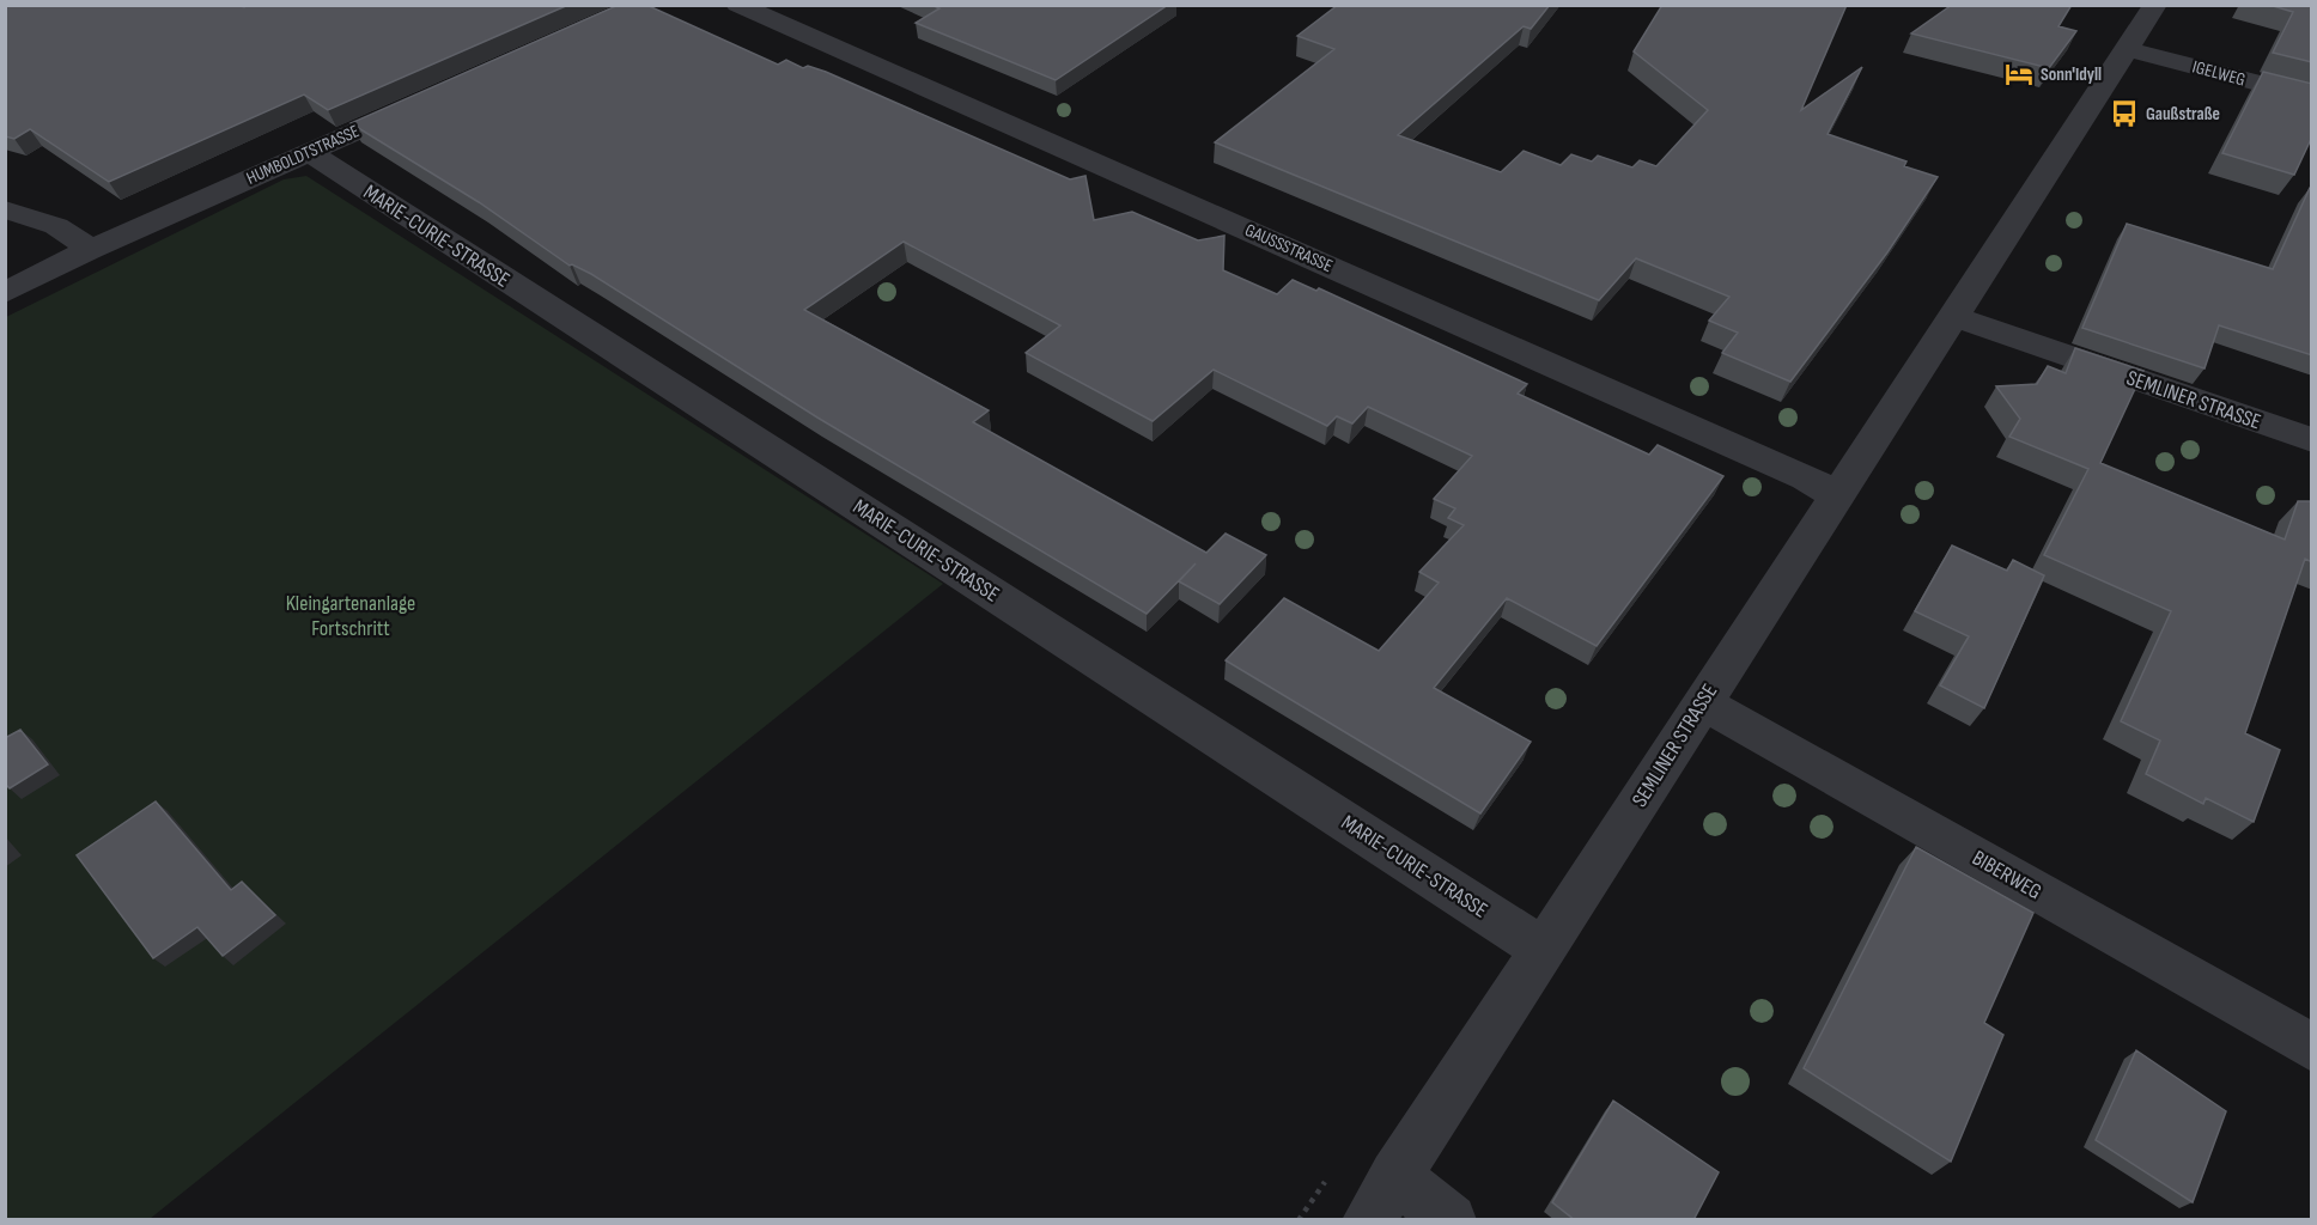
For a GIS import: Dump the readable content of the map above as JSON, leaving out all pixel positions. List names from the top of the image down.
{
  "streets": {
    "street": [
      "IGELWEG",
      "HUMBOLDTSTRASSE",
      "MARIE-CURIE-STRASSE",
      "GAUSSSTRASSE",
      "SEMLINER STRASSE",
      "BIBERWEG"
    ]
  },
  "crossings": [
    ["IGELWEG", "SEMLINER STRASSE"],
    ["HUMBOLDTSTRASSE", "MARIE-CURIE-STRASSE"],
    ["MARIE-CURIE-STRASSE", "SEMLINER STRASSE"],
    ["GAUSSSTRASSE", "SEMLINER STRASSE"],
    ["SEMLINER STRASSE", "BIBERWEG"]
  ],
  "parks": ["Kleingartenanlage Fortschritt"],
  "places": {
    "hotel": ["Sonn'Idyll"],
    "bus stop": ["Gaußstraße"]
  }
}
